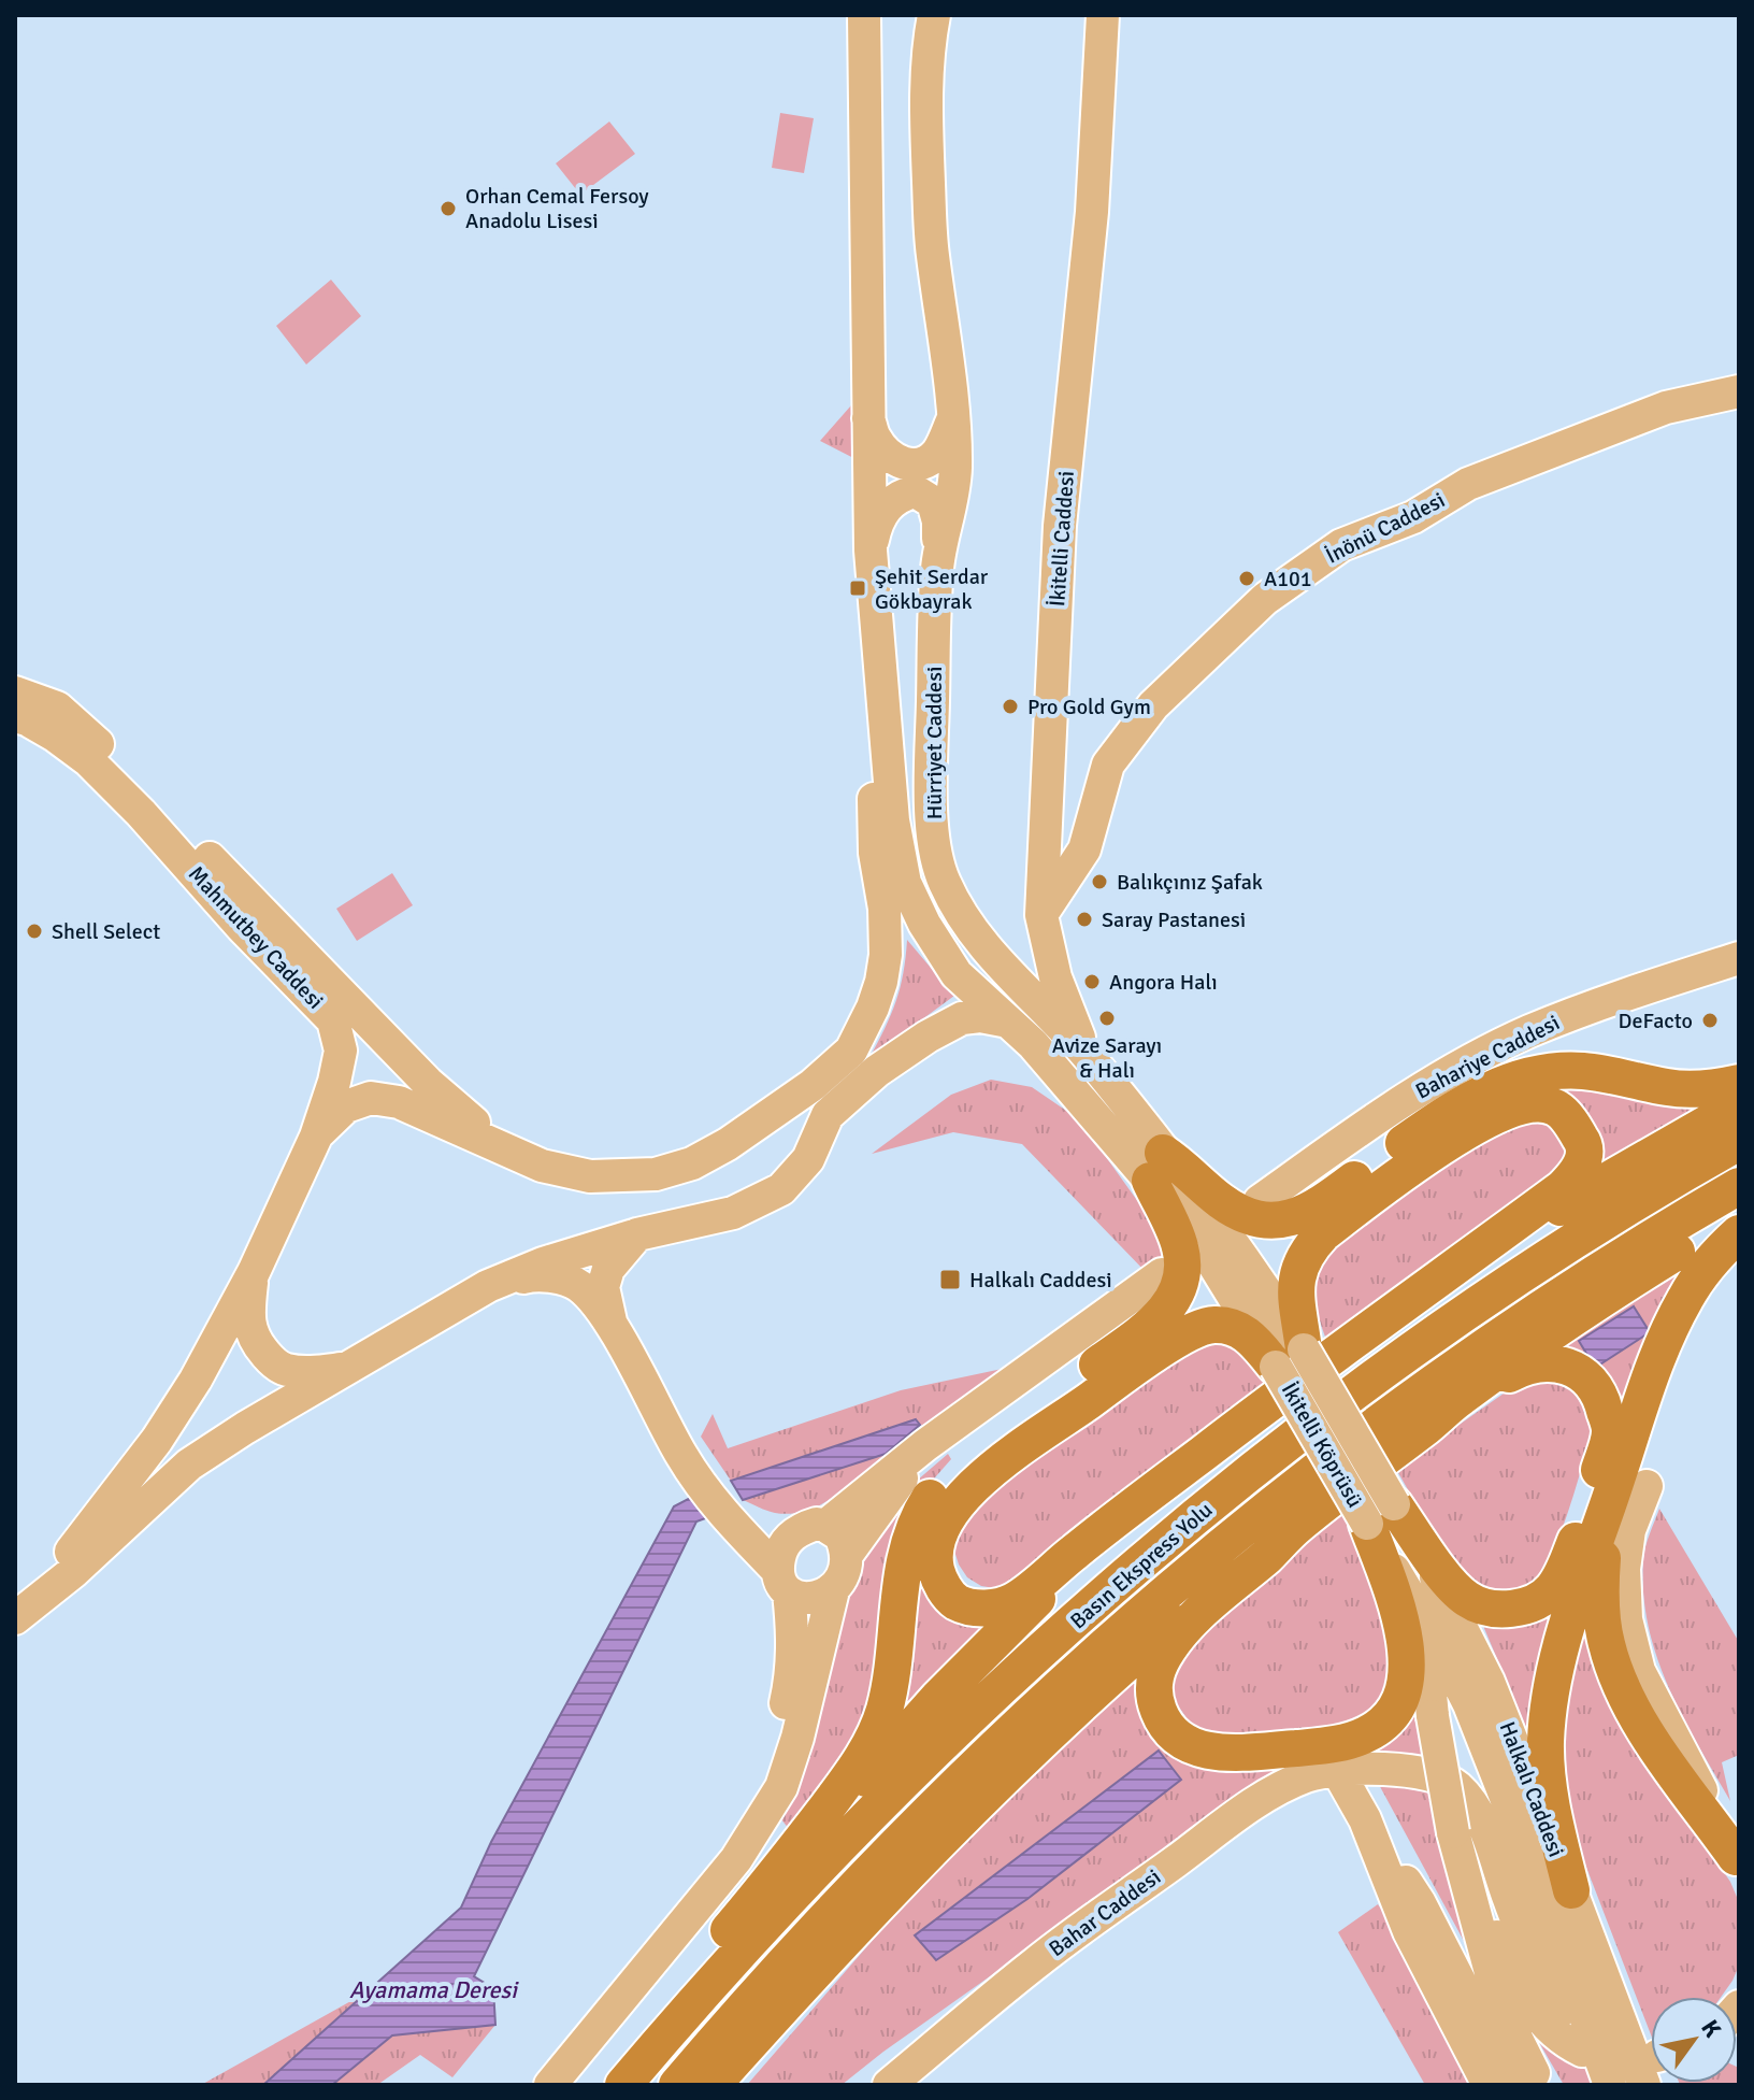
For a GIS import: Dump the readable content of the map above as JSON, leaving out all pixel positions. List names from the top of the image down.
{
  "streets": {
    "highway": ["Basın Ekspress Yolu"],
    "main road": [
      "İnönü Caddesi",
      "İkitelli Caddesi",
      "Hürriyet Caddesi",
      "Mahmutbey Caddesi",
      "Bahariye Caddesi",
      "İkitelli Köprüsü",
      "Halkalı Caddesi",
      "Bahar Caddesi"
    ]
  },
  "crossings": [
    ["İnönü Caddesi", "İkitelli Caddesi"],
    ["İkitelli Caddesi", "Hürriyet Caddesi"],
    ["İkitelli Köprüsü", "Halkalı Caddesi"]
  ],
  "water": ["Ayamama Deresi"],
  "places": {
    "other": [
      "Orhan Cemal Fersoy Anadolu Lisesi",
      "A101",
      "Pro Gold Gym",
      "Balıkçınız Şafak",
      "Saray Pastanesi",
      "Shell Select",
      "Angora Halı",
      "Avize Sarayı & Halı",
      "DeFacto"
    ],
    "transit": ["Şehit Serdar Gökbayrak", "Halkalı Caddesi"]
  },
  "north": "top right"
}
